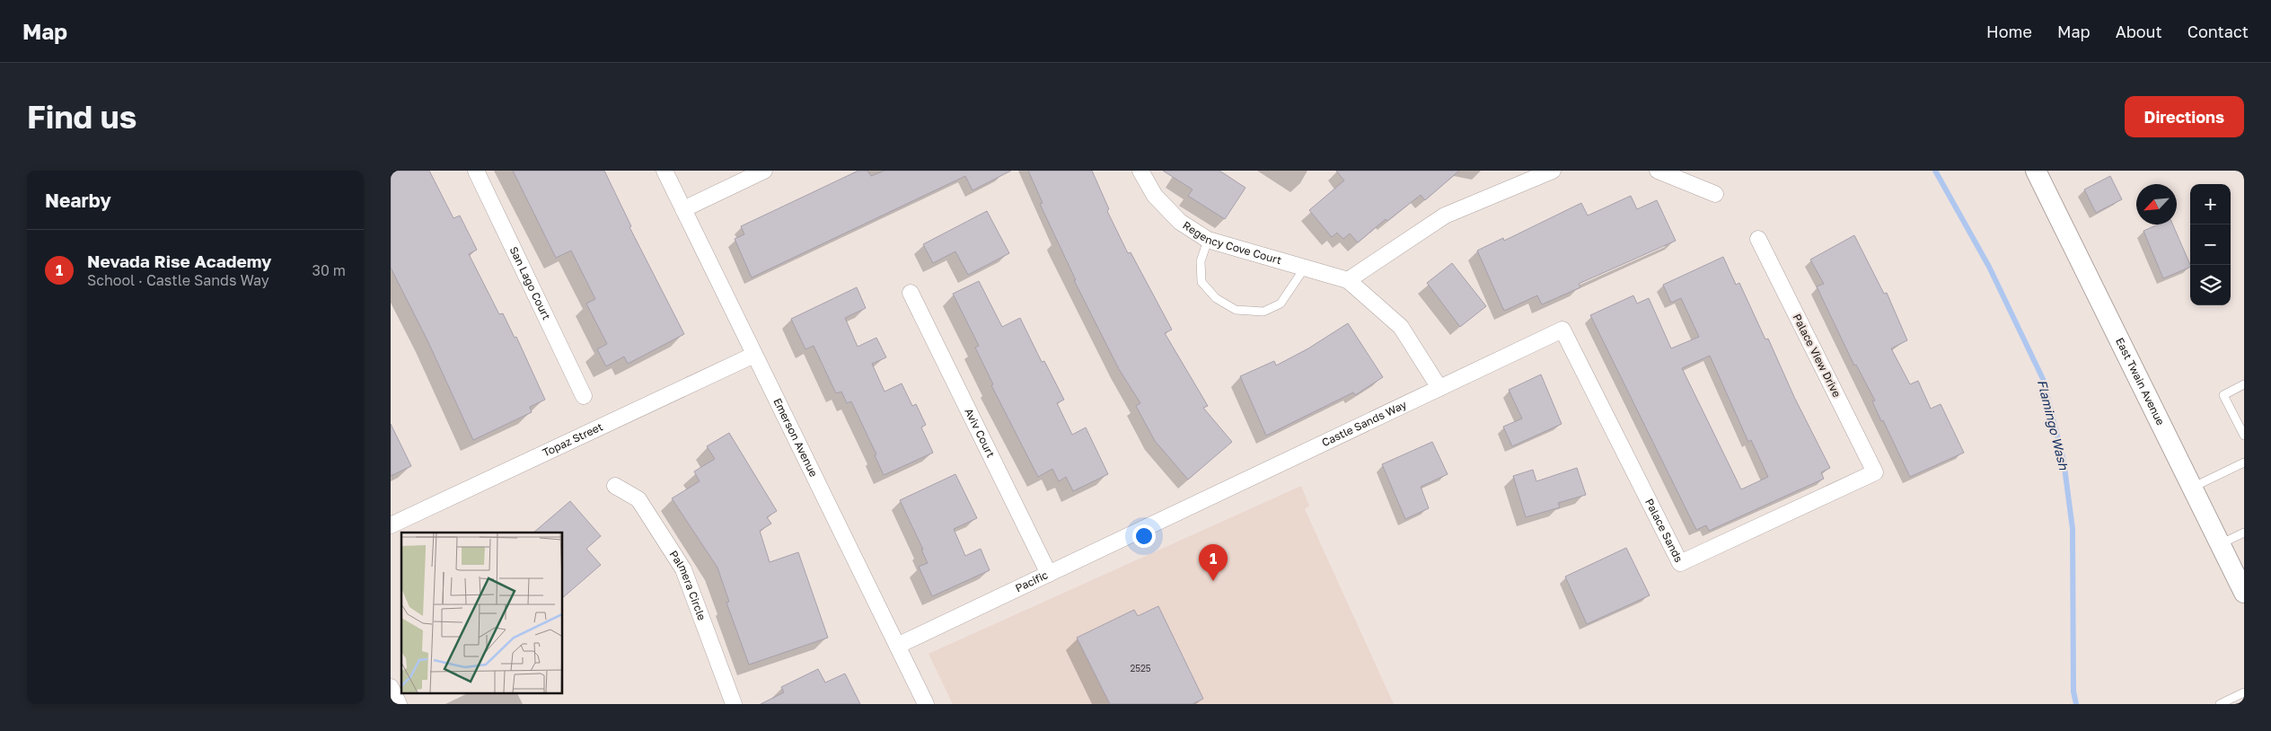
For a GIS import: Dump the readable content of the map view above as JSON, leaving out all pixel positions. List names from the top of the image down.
{
  "streets": {
    "street": [
      "Regency Cove Court",
      "San Lago Court",
      "Palace View Drive",
      "East Twain Avenue",
      "Castle Sands Way",
      "Aviv Court",
      "Emerson Avenue",
      "Topaz Street",
      "Palace Sands",
      "Pacific",
      "Palmera Circle"
    ]
  },
  "crossings": [
    ["Regency Cove Court", "Castle Sands Way"],
    ["Palace View Drive", "Palace Sands"],
    ["Castle Sands Way", "Palace Sands"],
    ["Castle Sands Way", "Pacific"],
    ["Aviv Court", "Pacific"],
    ["Emerson Avenue", "Topaz Street"],
    ["Emerson Avenue", "Pacific"]
  ],
  "water": ["Flamingo Wash"],
  "house_numbers": ["2525"],
  "north": "bottom left",
  "page": {
    "header": "Map",
    "nav": [
      "Home",
      "Map",
      "About",
      "Contact"
    ],
    "buttons": "Directions",
    "title": "Find us",
    "heading": "Nearby",
    "map_buttons": ["+", "−"],
    "list": [
      {
        "mark": "1",
        "name": "Nevada Rise Academy",
        "note": "School · Castle Sands Way",
        "value": "30 m"
      }
    ],
    "pins": "1"
  }
}
